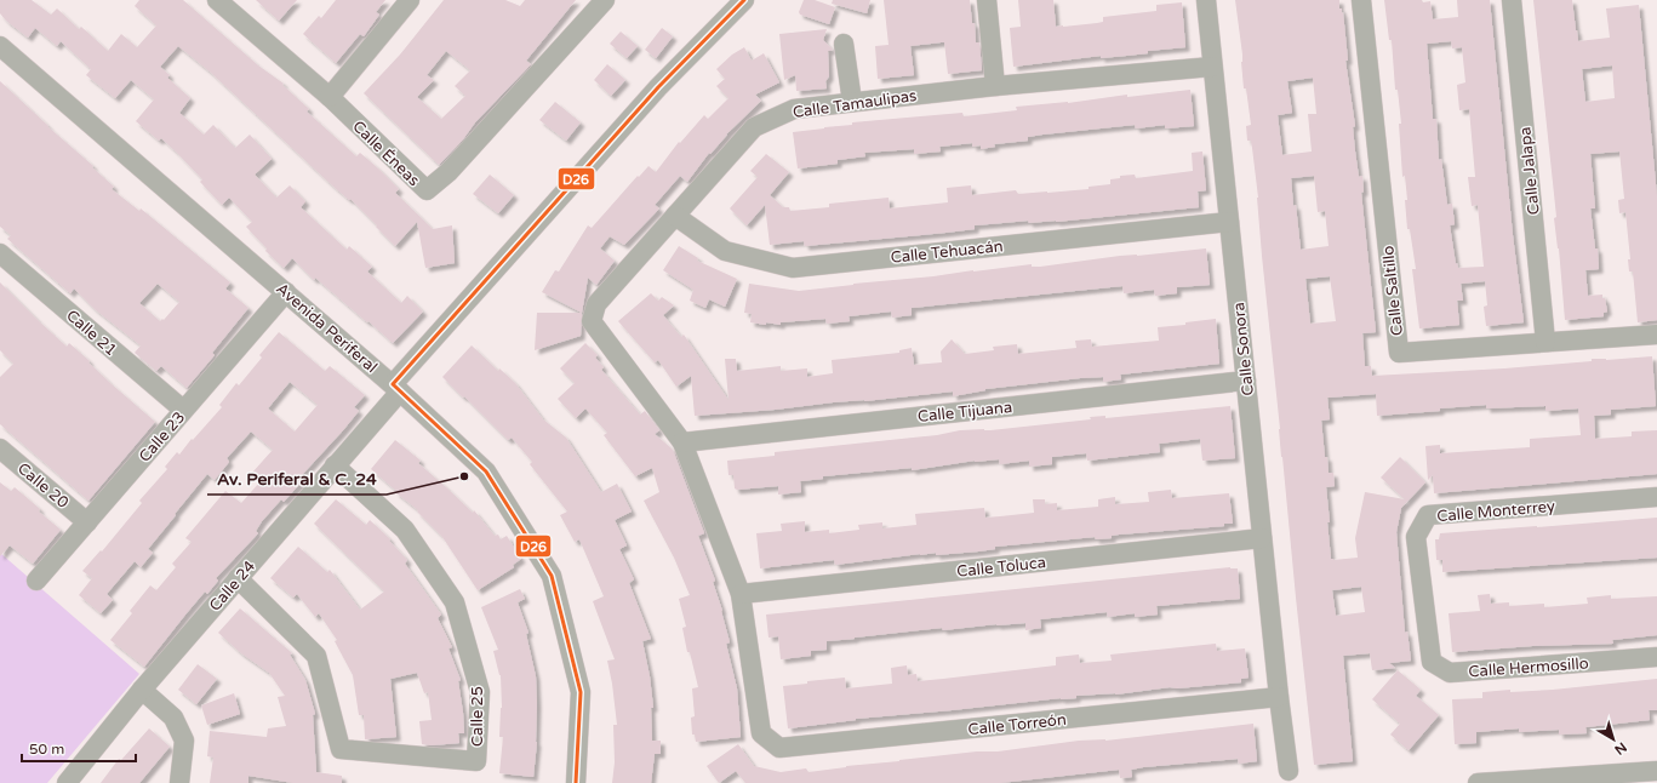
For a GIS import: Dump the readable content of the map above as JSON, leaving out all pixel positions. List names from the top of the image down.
{
  "streets": {
    "street": [
      "Calle Tamaulipas",
      "Calle Éneas",
      "Calle Jalapa",
      "Calle Tehuacán",
      "Calle Saltillo",
      "Avenida Periferal",
      "Calle 21",
      "Calle Sonora",
      "Calle Tijuana",
      "Calle 23",
      "Calle 20",
      "Calle Monterrey",
      "Calle Toluca",
      "Calle 24",
      "Calle Hermosillo",
      "Calle 25",
      "Calle Torreón"
    ]
  },
  "crossings": [
    ["Calle Tamaulipas", "Calle Tehuacán"],
    ["Calle Tamaulipas", "Calle Sonora"],
    ["Calle Tamaulipas", "Calle Tijuana"],
    ["Calle Jalapa", "Calle Saltillo"],
    ["Calle Tehuacán", "Calle Sonora"],
    ["Avenida Periferal", "Calle 23"],
    ["Avenida Periferal", "Calle 24"],
    ["Calle 21", "Calle 23"],
    ["Calle Sonora", "Calle Tijuana"],
    ["Calle Sonora", "Calle Toluca"],
    ["Calle Sonora", "Calle Torreón"],
    ["Calle 23", "Calle 20"],
    ["Calle Monterrey", "Calle Hermosillo"],
    ["Calle Toluca", "Calle Torreón"],
    ["Calle 24", "Calle 25"]
  ],
  "places": ["Av. Periferal & C. 24"],
  "lines": ["transit line D26"],
  "scale_bar": "50 m",
  "north": "bottom right"
}
